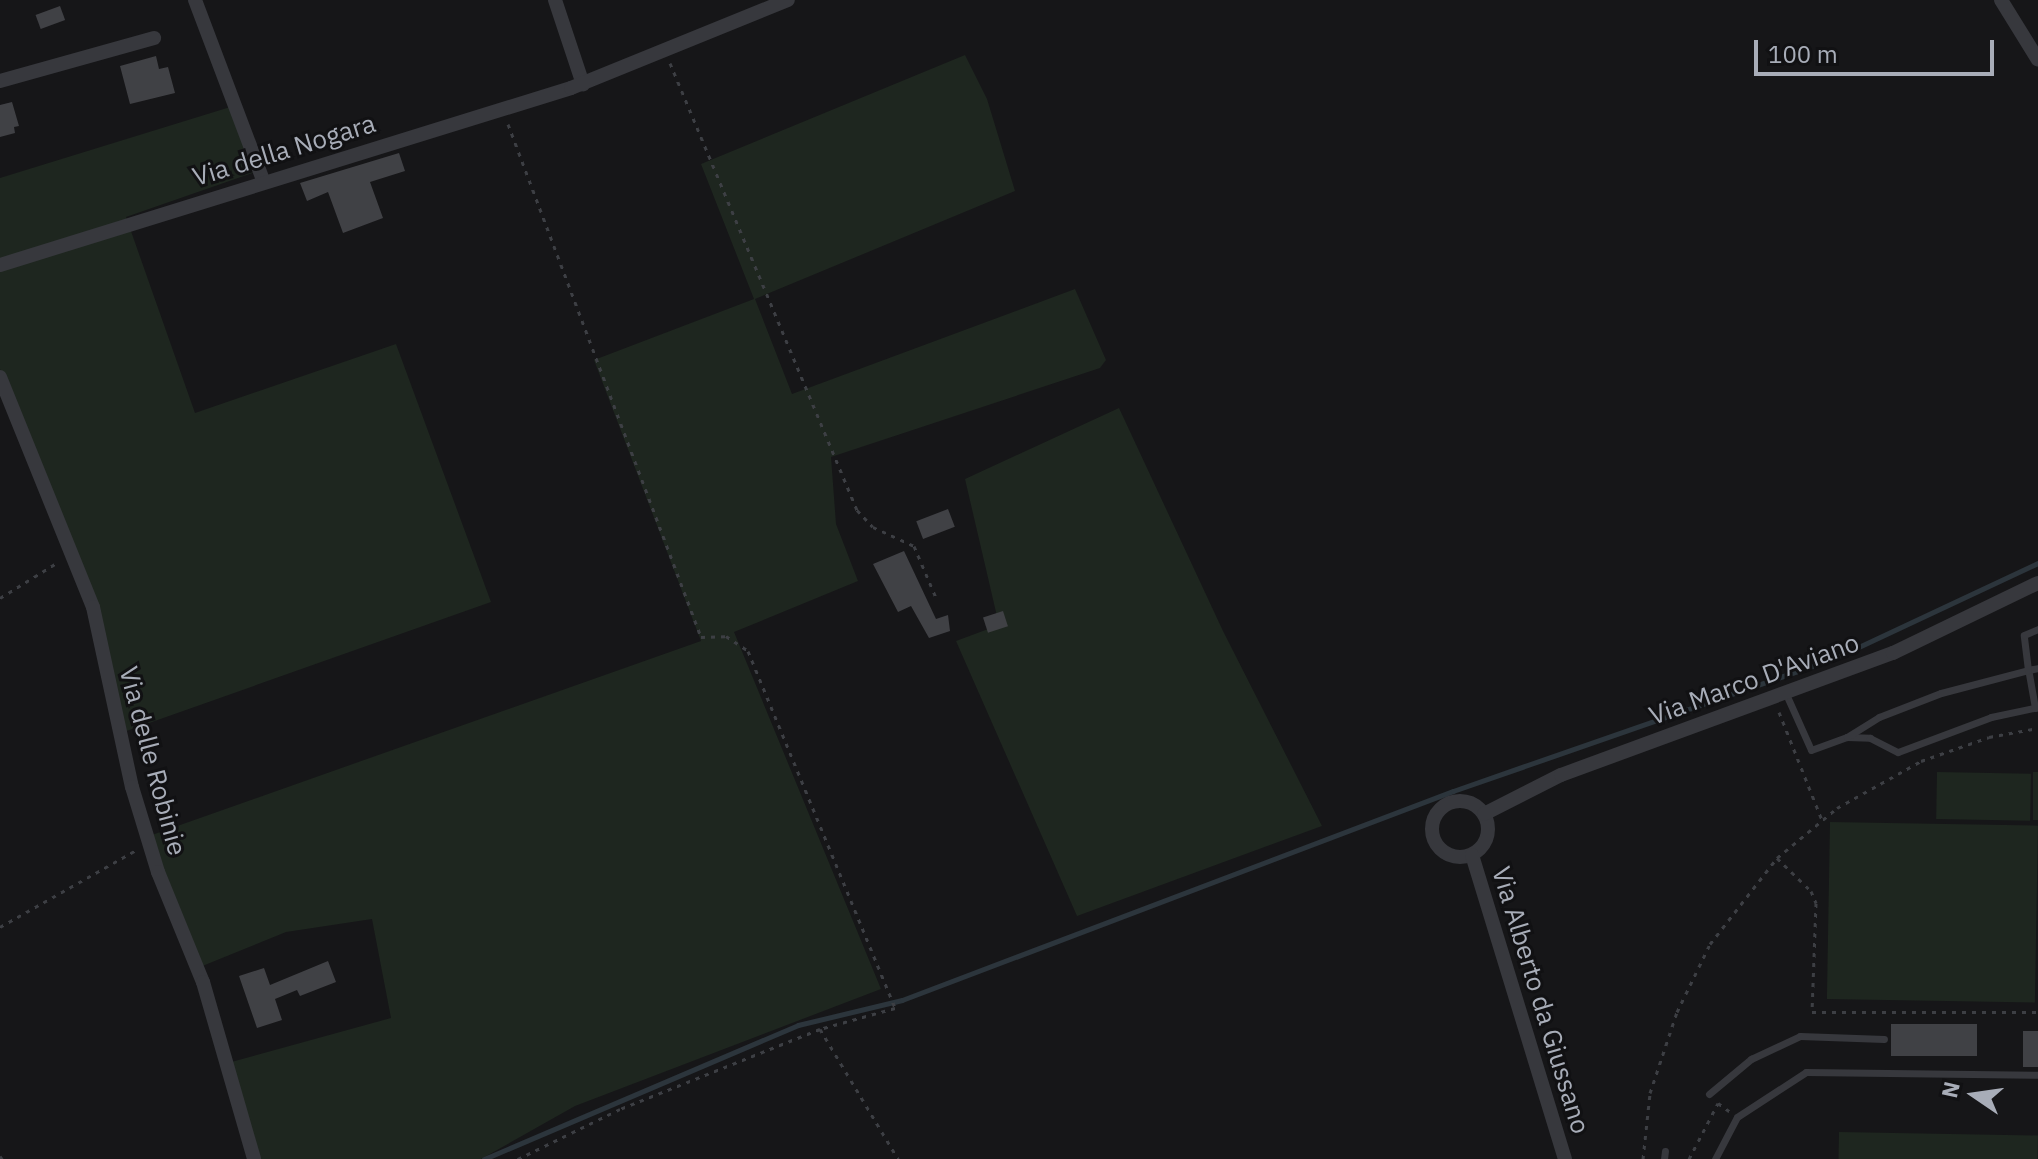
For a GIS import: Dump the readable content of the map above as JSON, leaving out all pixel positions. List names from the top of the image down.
{
  "streets": {
    "street": [
      "Via della Nogara",
      "Via Marco D'Aviano",
      "Via delle Robinie",
      "Via Alberto da Giussano"
    ]
  },
  "crossings": [
    ["Via Marco D'Aviano", "Via Alberto da Giussano"]
  ],
  "scale_bar": "100 m",
  "north": "left"
}
